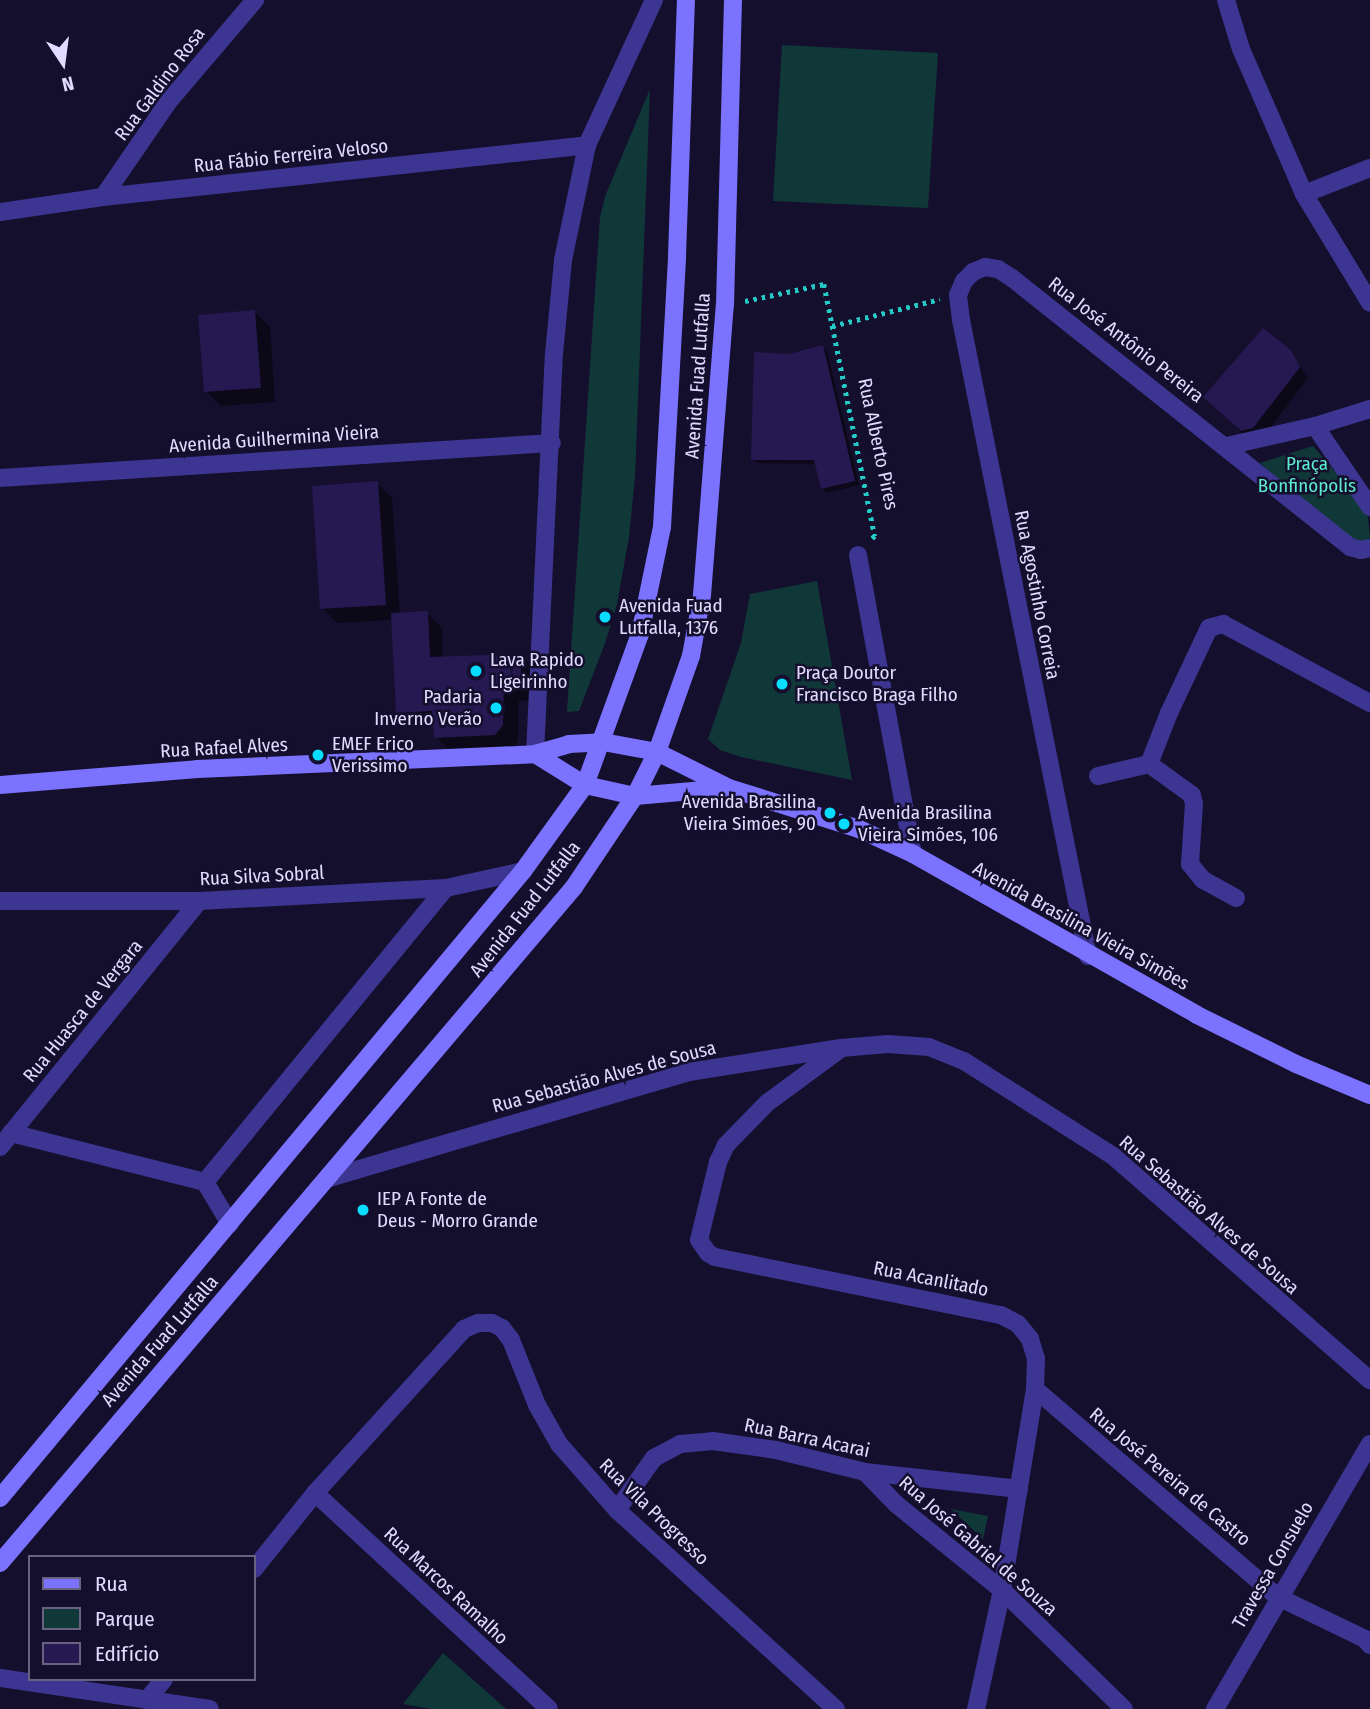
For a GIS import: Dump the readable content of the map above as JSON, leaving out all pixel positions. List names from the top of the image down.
{
  "streets": {
    "main road": ["Avenida Fuad Lutfalla", "Rua Rafael Alves", "Avenida Brasilina Vieira Simões"],
    "street": [
      "Rua Galdino Rosa",
      "Rua Fábio Ferreira Veloso",
      "Rua José Antônio Pereira",
      "Avenida Guilhermina Vieira",
      "Rua Agostinho Correia",
      "Rua Silva Sobral",
      "Rua Huasca de Vergara",
      "Rua Sebastião Alves de Sousa",
      "Rua Acanlitado",
      "Rua Barra Acarai",
      "Rua José Pereira de Castro",
      "Rua Vila Progresso",
      "Rua José Gabriel de Souza",
      "Travessa Consuelo",
      "Rua Marcos Ramalho"
    ],
    "path": ["Rua Alberto Pires"]
  },
  "crossings": [
    ["Rua Galdino Rosa", "Rua Fábio Ferreira Veloso"],
    ["Rua José Antônio Pereira", "Rua Agostinho Correia"],
    ["Avenida Fuad Lutfalla", "Rua Alberto Pires"],
    ["Avenida Fuad Lutfalla", "Rua Silva Sobral"],
    ["Avenida Fuad Lutfalla", "Avenida Brasilina Vieira Simões"],
    ["Avenida Fuad Lutfalla", "Rua Sebastião Alves de Sousa"],
    ["Rua Agostinho Correia", "Avenida Brasilina Vieira Simões"],
    ["Rua Rafael Alves", "Avenida Brasilina Vieira Simões"],
    ["Rua Silva Sobral", "Rua Huasca de Vergara"],
    ["Rua Sebastião Alves de Sousa", "Rua Acanlitado"],
    ["Rua Acanlitado", "Rua Barra Acarai"],
    ["Rua Acanlitado", "Rua José Pereira de Castro"],
    ["Rua Acanlitado", "Rua José Gabriel de Souza"],
    ["Rua Barra Acarai", "Rua Vila Progresso"],
    ["Rua Barra Acarai", "Rua José Gabriel de Souza"],
    ["Rua José Pereira de Castro", "Travessa Consuelo"],
    ["Rua Vila Progresso", "Rua Marcos Ramalho"]
  ],
  "parks": ["Praça Bonfinópolis"],
  "places": [
    "Avenida Fuad Lutfalla, 1376",
    "Lava Rapido Ligeirinho",
    "Praça Doutor Francisco Braga Filho",
    "Padaria Inverno Verão",
    "EMEF Erico Verissimo",
    "Avenida Brasilina Vieira Simões, 90",
    "Avenida Brasilina Vieira Simões, 106",
    "IEP A Fonte de Deus - Morro Grande"
  ],
  "legend": ["Rua", "Parque", "Edifício"],
  "north": "bottom"
}
